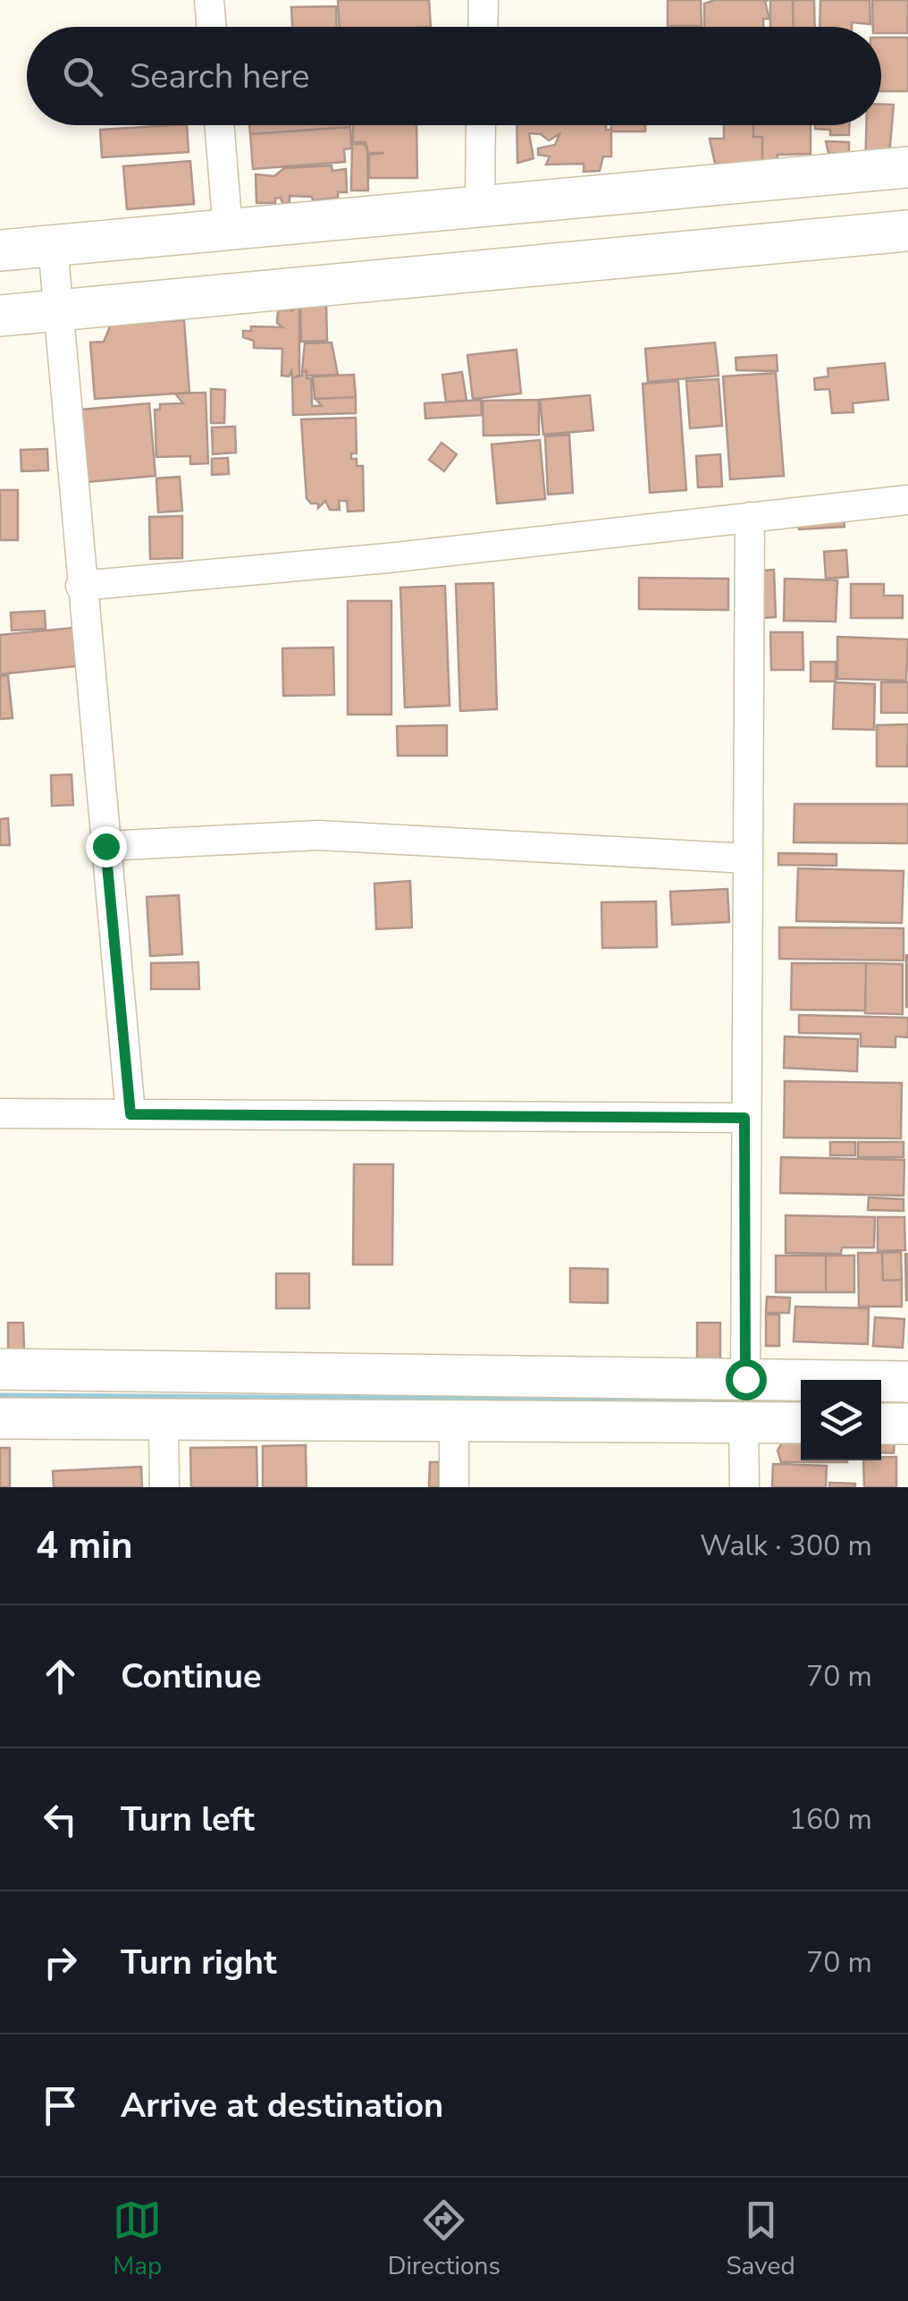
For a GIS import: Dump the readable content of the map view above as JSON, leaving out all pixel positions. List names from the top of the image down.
{
  "page": {
    "search": "Search here",
    "heading": ["4 min", "Walk · 300 m"],
    "list": [
      ["Continue", "70 m"],
      ["Turn left", "160 m"],
      ["Turn right", "70 m"],
      "Arrive at destination"
    ],
    "nav": ["Map", "Directions", "Saved"]
  }
}
